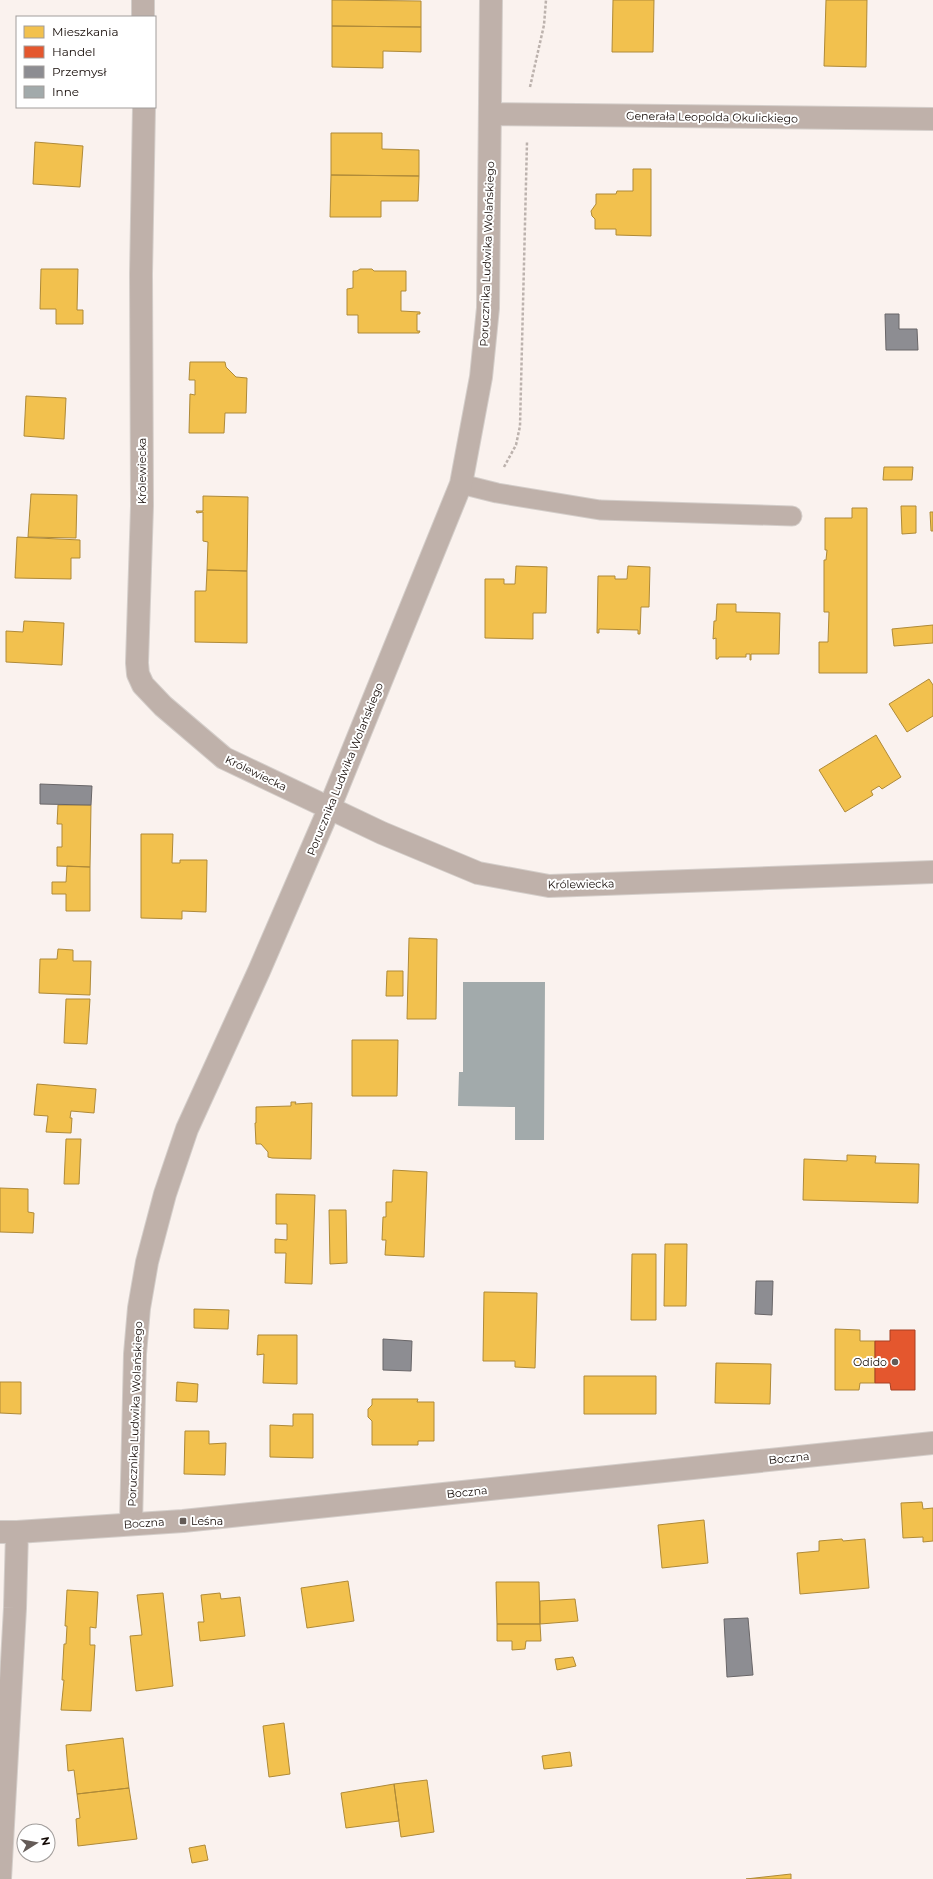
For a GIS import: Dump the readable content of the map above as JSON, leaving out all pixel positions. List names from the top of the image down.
{
  "streets": {
    "street": [
      "Generała Leopolda Okulickiego",
      "Porucznika Ludwika Wolańskiego",
      "Królewiecka",
      "Boczna"
    ]
  },
  "crossings": [
    ["Generała Leopolda Okulickiego", "Porucznika Ludwika Wolańskiego"],
    ["Porucznika Ludwika Wolańskiego", "Królewiecka"],
    ["Porucznika Ludwika Wolańskiego", "Boczna"]
  ],
  "places": {
    "other": ["Odido"],
    "transit": ["Leśna"]
  },
  "legend": [
    "Mieszkania",
    "Handel",
    "Przemysł",
    "Inne"
  ],
  "north": "right"
}
